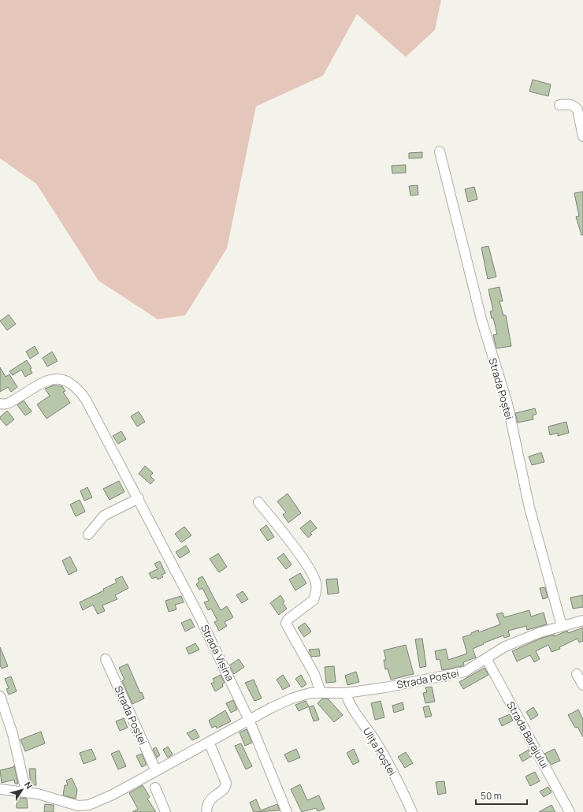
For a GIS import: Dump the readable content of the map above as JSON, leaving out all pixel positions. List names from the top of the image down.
{
  "streets": {
    "street": [
      "Strada Poștei",
      "Strada Vișina",
      "Strada Barajului",
      "Ulița Poștei"
    ]
  },
  "crossings": [
    ["Strada Poștei", "Strada Vișina"],
    ["Strada Poștei", "Strada Barajului"],
    ["Strada Poștei", "Ulița Poștei"]
  ],
  "scale_bar": "50 m",
  "north": "top right"
}
